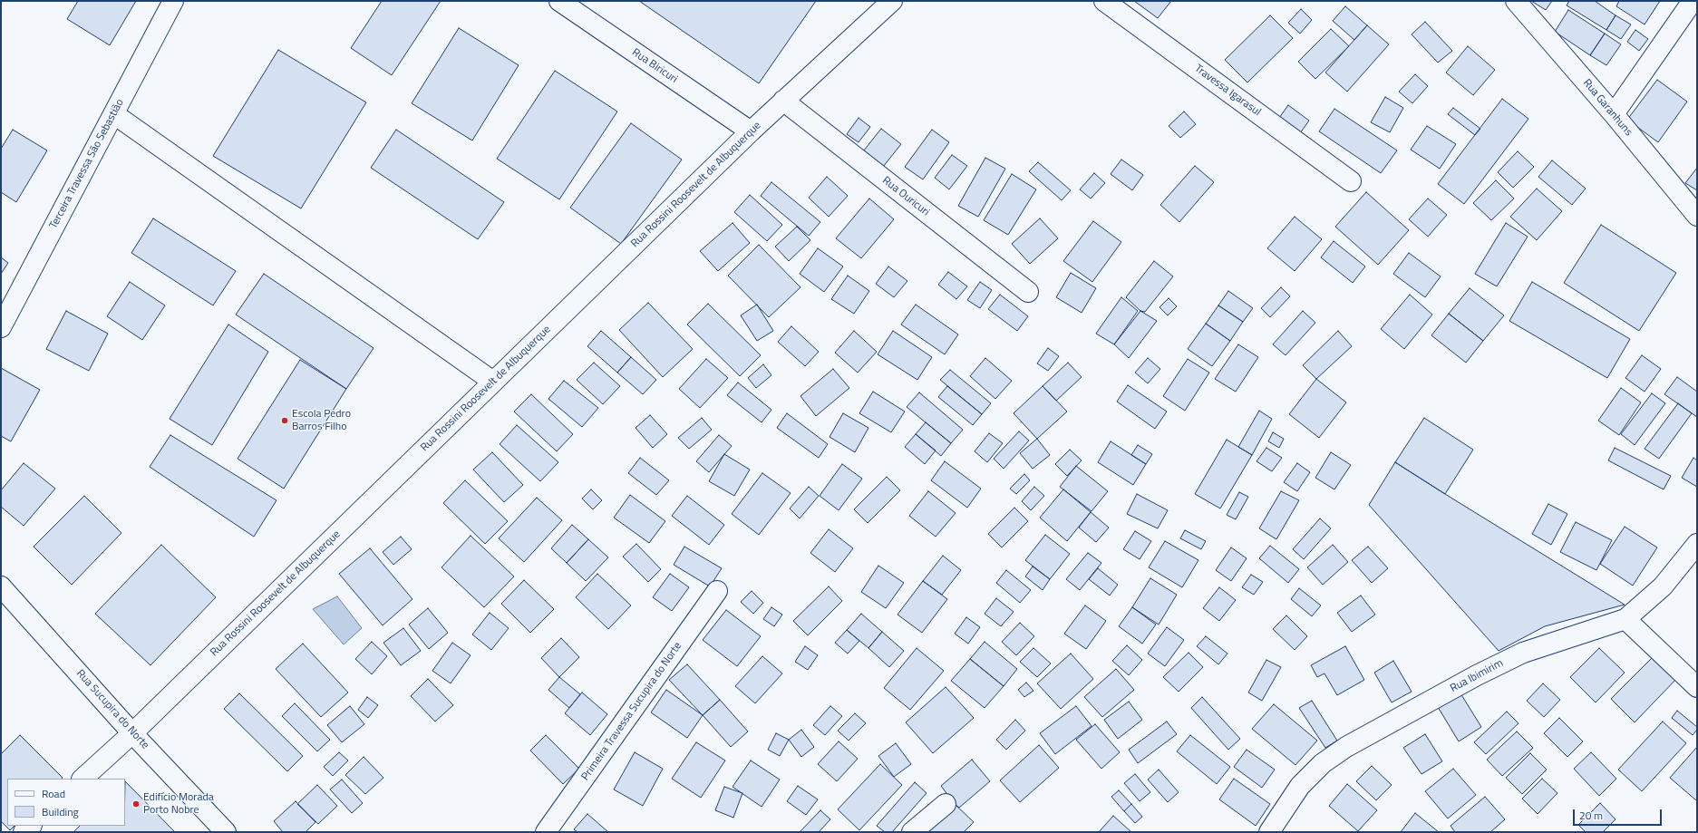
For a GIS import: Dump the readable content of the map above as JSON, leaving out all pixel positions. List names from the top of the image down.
{
  "streets": {
    "street": [
      "Rua Biricuri",
      "Travessa Igarasul",
      "Rua Garanhuns",
      "Terceira Travessa São Sebastião",
      "Rua Rossini Roosevelt de Albuquerque",
      "Rua Ouricuri",
      "Rua Ibimirim",
      "Rua Sucupira do Norte",
      "Primeira Travessa Sucupira do Norte"
    ]
  },
  "crossings": [
    ["Rua Biricuri", "Rua Rossini Roosevelt de Albuquerque"],
    ["Rua Rossini Roosevelt de Albuquerque", "Rua Ouricuri"],
    ["Rua Rossini Roosevelt de Albuquerque", "Rua Sucupira do Norte"]
  ],
  "places": ["Escola Pedro Barros Filho", "Edifício Morada Porto Nobre"],
  "legend": ["Road", "Building"],
  "scale_bar": "20 m"
}
